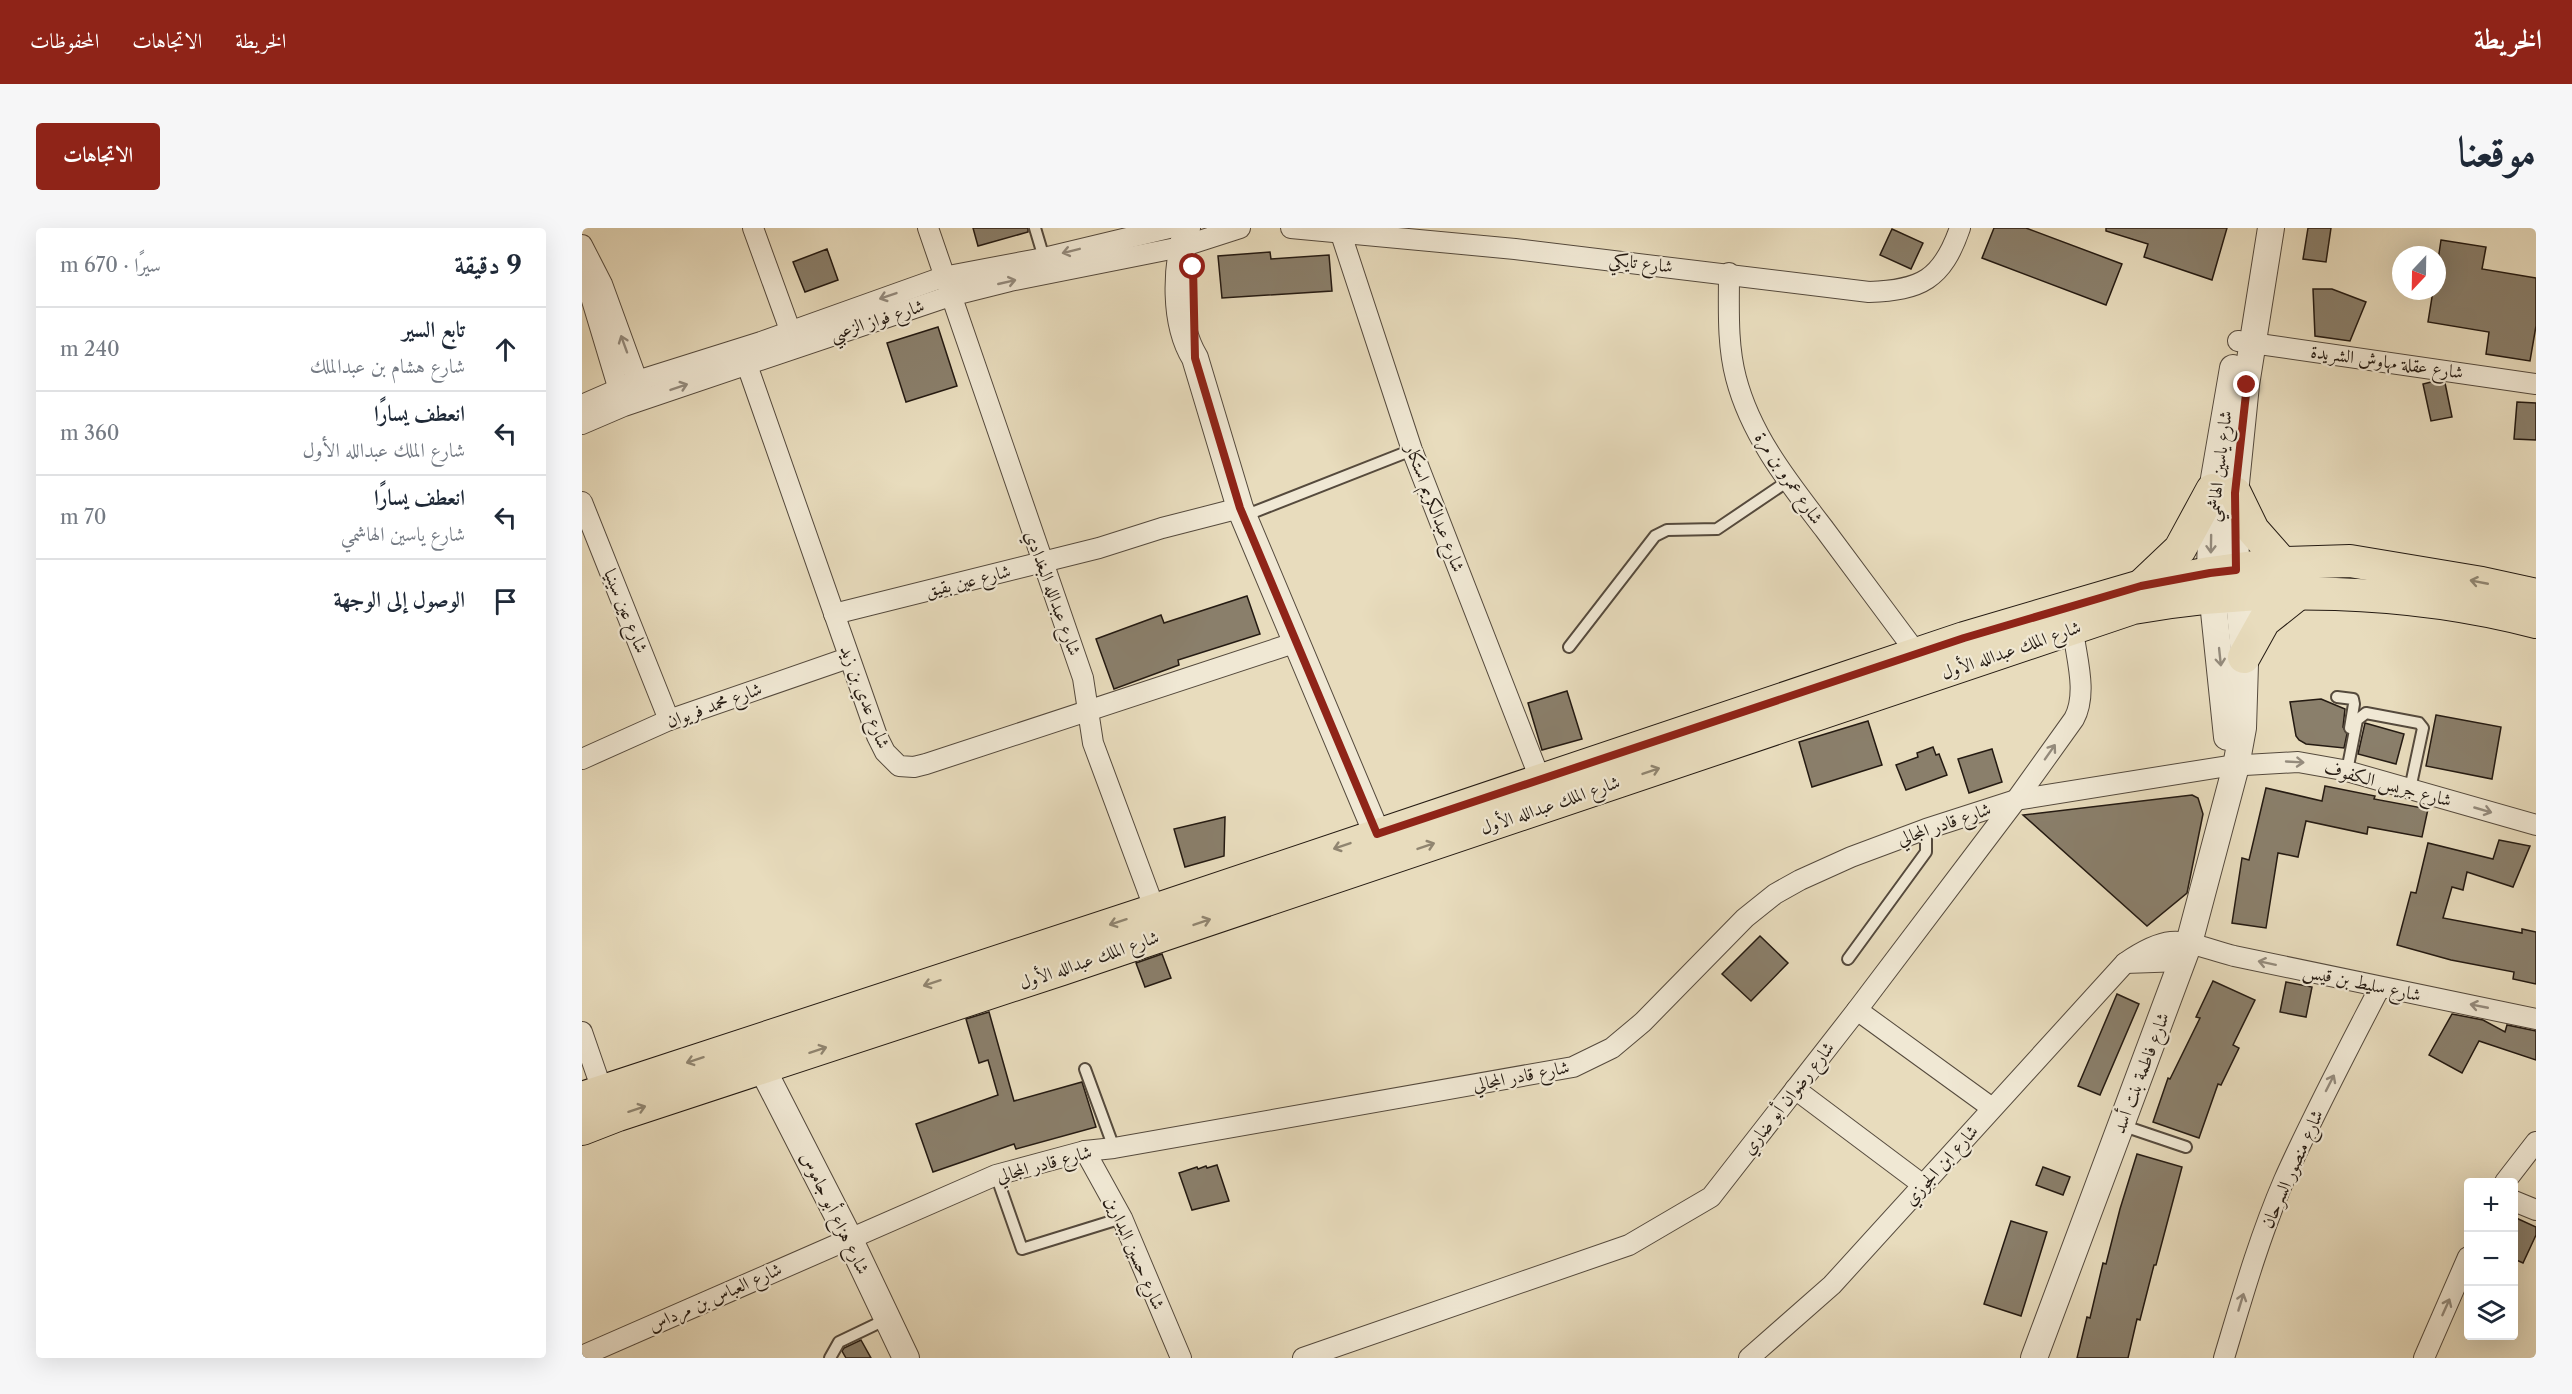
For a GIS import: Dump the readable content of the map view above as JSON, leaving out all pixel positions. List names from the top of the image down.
{
  "streets": {
    "main road": ["شارع الملك عبدالله الأول"],
    "street": [
      "شارع تايكي",
      "شارع فواز الزعبي",
      "شارع عقلة مهاوش الشريدة",
      "شارع ياسين الهاشمي",
      "شارع عمرو بن مرة",
      "شارع عبدالكريم استكار",
      "شارع عين بقيق",
      "شارع عبدالله البغدادي",
      "شارع عين سينيا",
      "شارع عدي بن زيد",
      "شارع محمد فريوان",
      "شارع جريس الكفوف",
      "شارع قادر المجالي",
      "شارع سليط بن قيس",
      "شارع فاطمة بنت أسد",
      "شارع رضوان أبو ضاري",
      "شارع ابن الجوزي",
      "شارع منصور السرحان",
      "شارع هزاع أبو جاموس",
      "شارع حسين البدارين",
      "شارع العباس بن مرداس"
    ]
  },
  "crossings": [
    ["شارع تايكي", "شارع عمرو بن مرة"],
    ["شارع تايكي", "شارع عبدالكريم استكار"],
    ["شارع فواز الزعبي", "شارع عبدالله البغدادي"],
    ["شارع فواز الزعبي", "شارع عدي بن زيد"],
    ["شارع عقلة مهاوش الشريدة", "شارع ياسين الهاشمي"],
    ["شارع ياسين الهاشمي", "شارع الملك عبدالله الأول"],
    ["شارع ياسين الهاشمي", "شارع فاطمة بنت أسد"],
    ["شارع عمرو بن مرة", "شارع الملك عبدالله الأول"],
    ["شارع عبدالكريم استكار", "شارع الملك عبدالله الأول"],
    ["شارع عين بقيق", "شارع عبدالله البغدادي"],
    ["شارع عين بقيق", "شارع عدي بن زيد"],
    ["شارع عبدالله البغدادي", "شارع الملك عبدالله الأول"],
    ["شارع عبدالله البغدادي", "شارع عدي بن زيد"],
    ["شارع عين سينيا", "شارع محمد فريوان"],
    ["شارع الملك عبدالله الأول", "شارع فاطمة بنت أسد"],
    ["شارع الملك عبدالله الأول", "شارع رضوان أبو ضاري"],
    ["شارع الملك عبدالله الأول", "شارع هزاع أبو جاموس"],
    ["شارع عدي بن زيد", "شارع محمد فريوان"],
    ["شارع جريس الكفوف", "شارع قادر المجالي"],
    ["شارع جريس الكفوف", "شارع فاطمة بنت أسد"],
    ["شارع قادر المجالي", "شارع فاطمة بنت أسد"],
    ["شارع قادر المجالي", "شارع رضوان أبو ضاري"],
    ["شارع قادر المجالي", "شارع هزاع أبو جاموس"],
    ["شارع قادر المجالي", "شارع حسين البدارين"],
    ["شارع قادر المجالي", "شارع العباس بن مرداس"],
    ["شارع سليط بن قيس", "شارع فاطمة بنت أسد"],
    ["شارع سليط بن قيس", "شارع ابن الجوزي"],
    ["شارع سليط بن قيس", "شارع منصور السرحان"],
    ["شارع فاطمة بنت أسد", "شارع ابن الجوزي"],
    ["شارع هزاع أبو جاموس", "شارع العباس بن مرداس"]
  ],
  "one_way": ["شارع جريس الكفوف", "شارع سليط بن قيس", "شارع منصور السرحان"],
  "north": "bottom",
  "page": {
    "header": "الخريطة",
    "nav": ["الخريطة", "الاتجاهات", "المحفوظات"],
    "title": "موقعنا",
    "buttons": "الاتجاهات",
    "heading": ["9 دقيقة", "سيرًا · 670 m"],
    "list": [
      ["تابع السير", "شارع هشام بن عبدالملك", "240 m"],
      ["انعطف يسارًا", "شارع الملك عبدالله الأول", "360 m"],
      ["انعطف يسارًا", "شارع ياسين الهاشمي", "70 m"],
      "الوصول إلى الوجهة"
    ],
    "map_buttons": ["+", "−"]
  }
}
